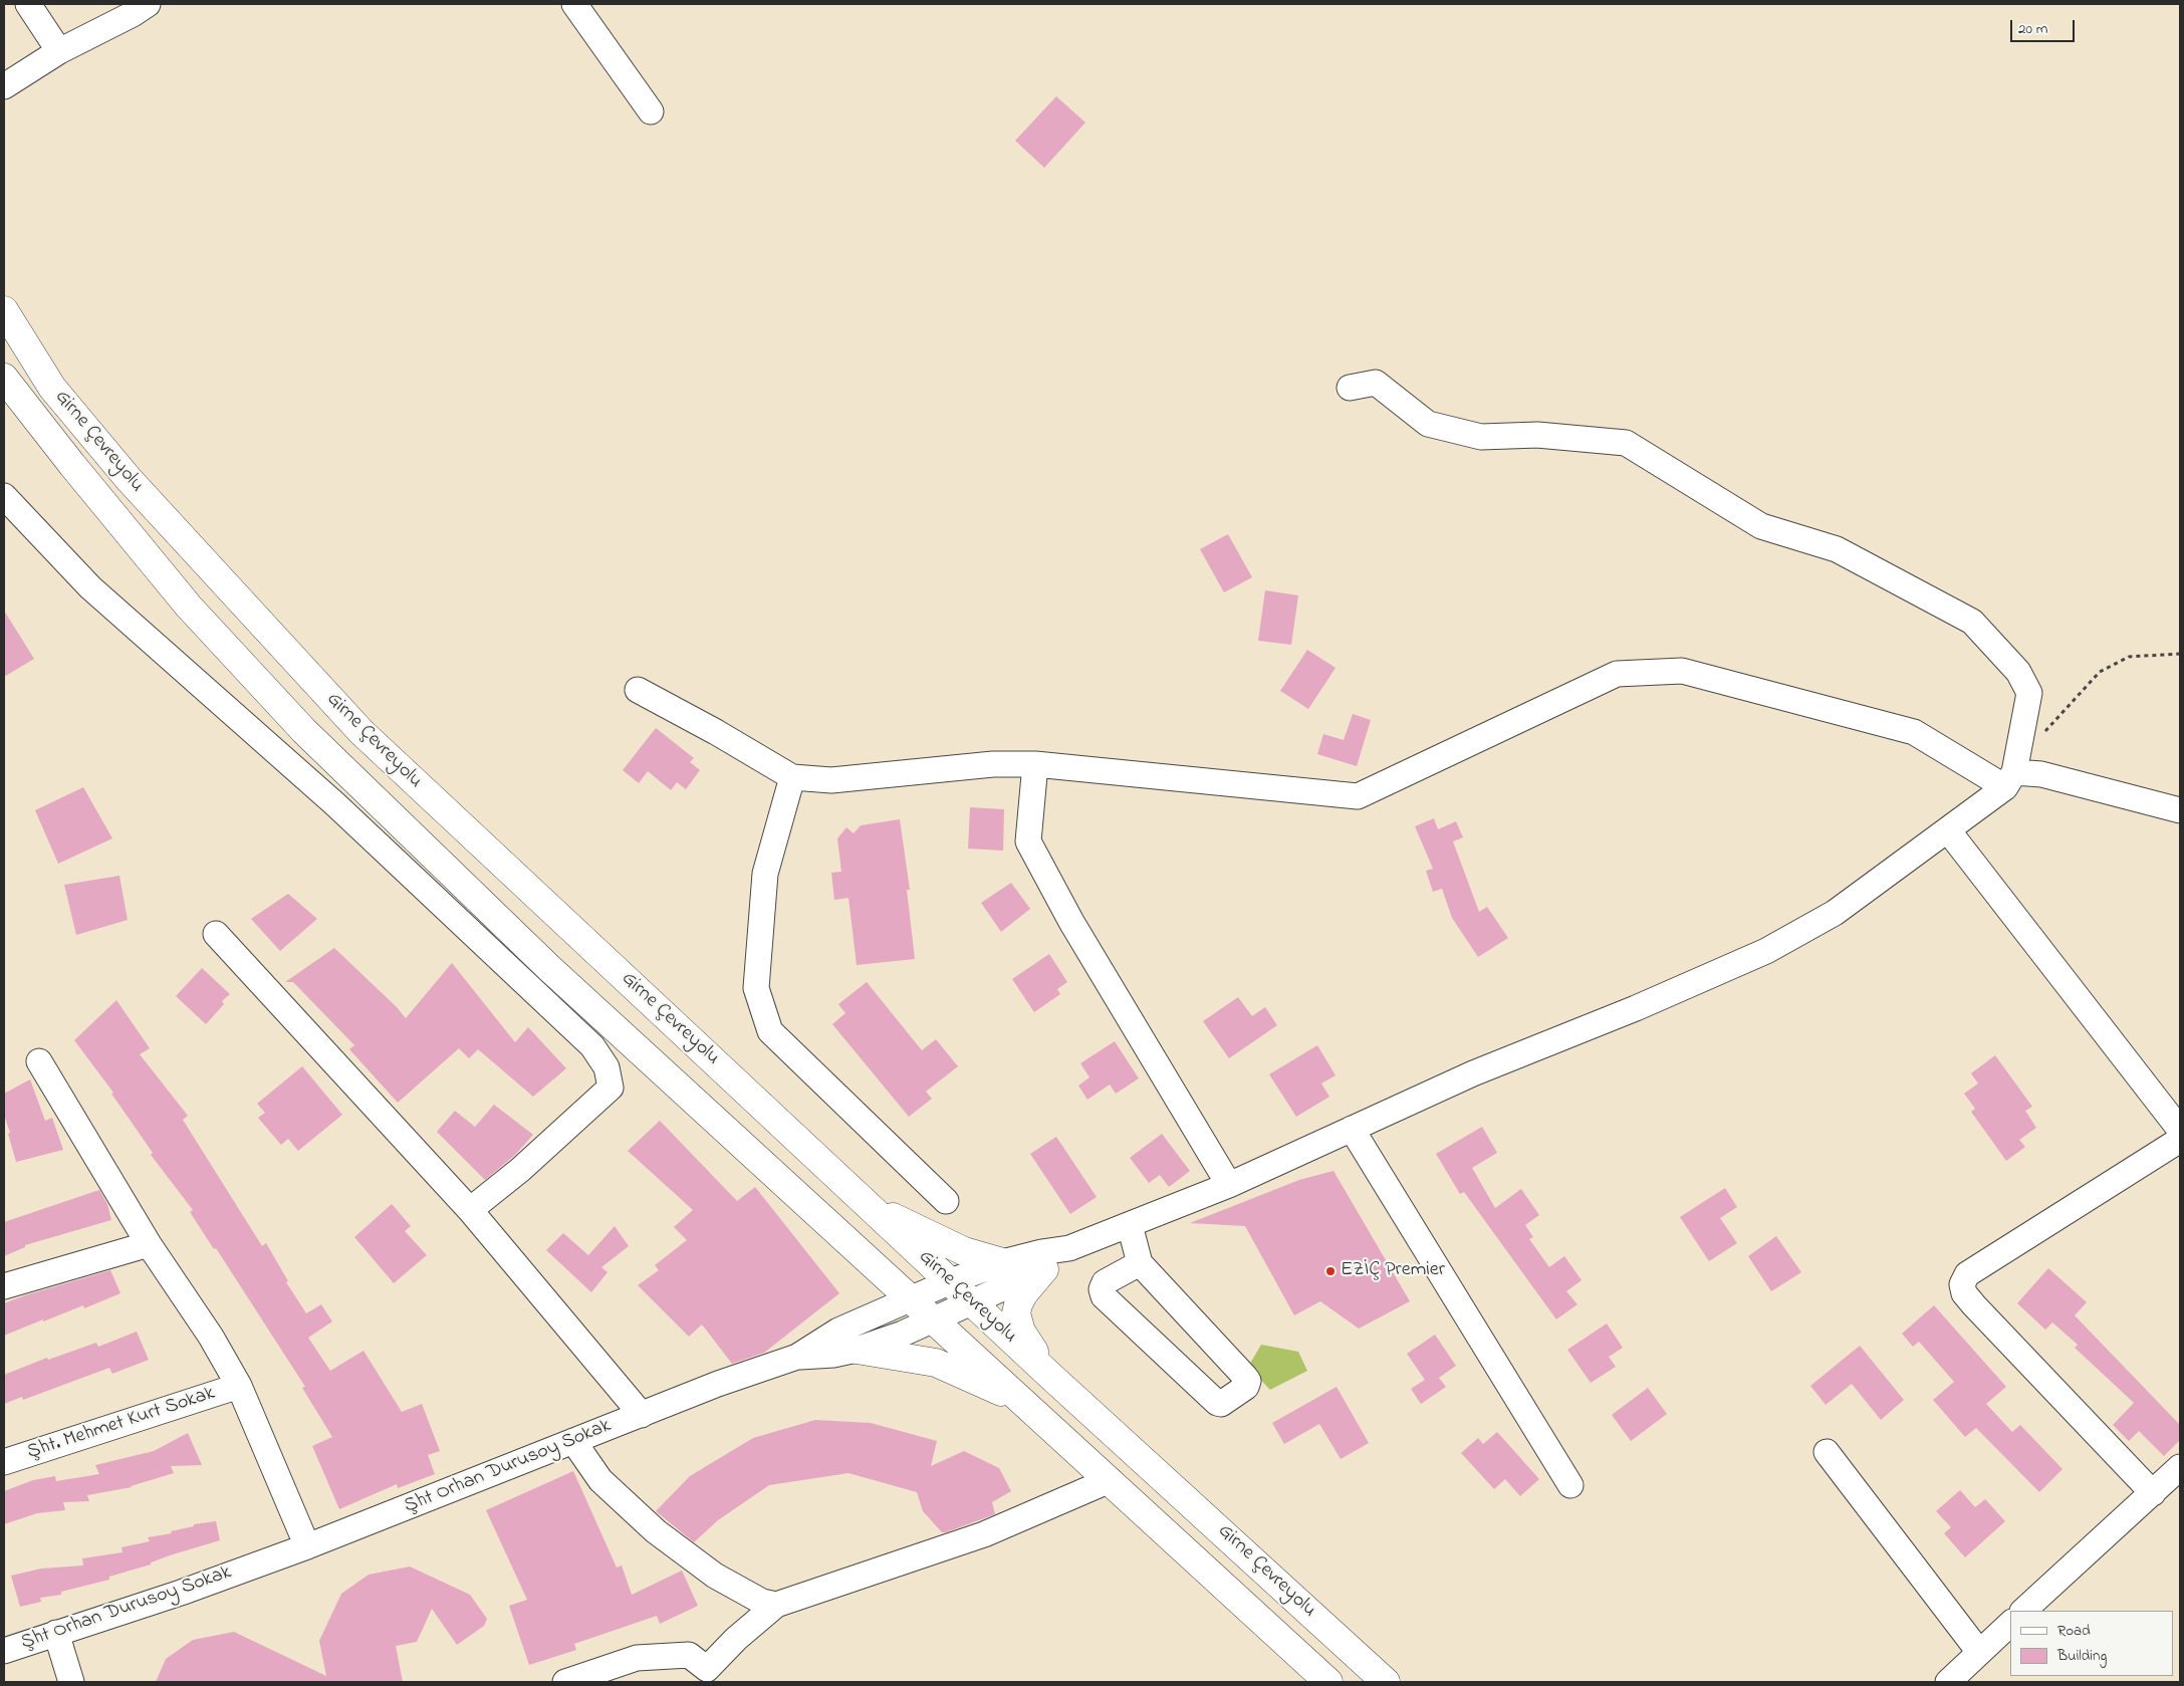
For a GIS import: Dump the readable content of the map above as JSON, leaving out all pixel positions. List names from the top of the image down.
{
  "streets": {
    "highway": ["Girne Çevreyolu"],
    "street": ["Şht. Mehmet Kurt Sokak", "Şht Orhan Durusoy Sokak"]
  },
  "crossings": [
    ["Girne Çevreyolu", "Şht Orhan Durusoy Sokak"]
  ],
  "places": ["EZİÇ Premier"],
  "legend": ["Road", "Building"],
  "scale_bar": "20 m"
}
